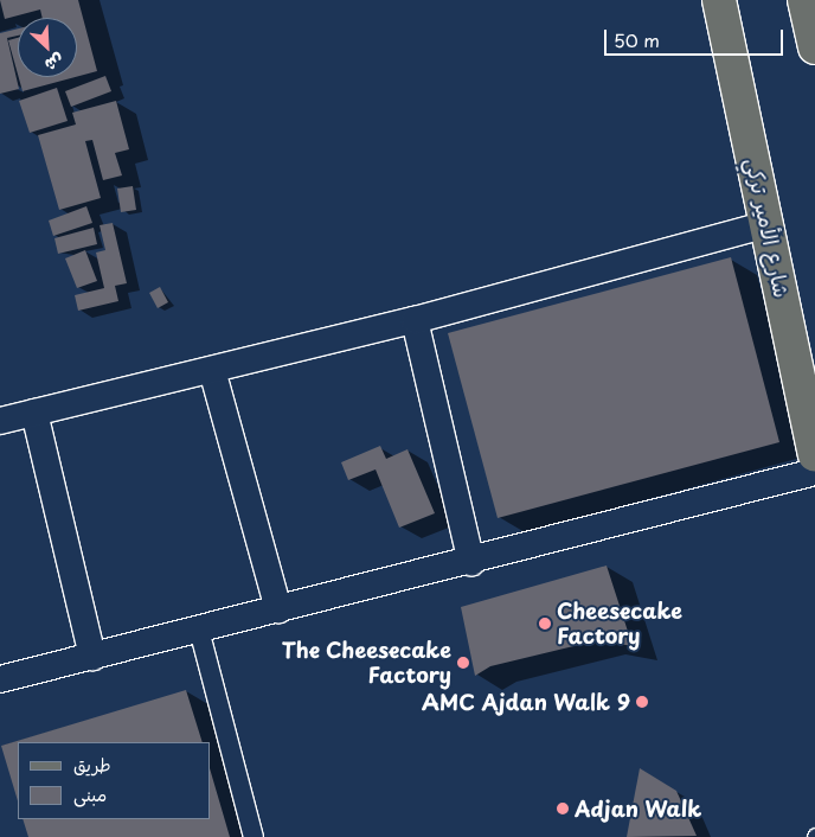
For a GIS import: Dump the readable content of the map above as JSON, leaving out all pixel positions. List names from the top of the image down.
{
  "streets": {
    "main road": ["شارع الأمير تركي"]
  },
  "places": [
    "Cheesecake Factory",
    "The Cheesecake Factory",
    "AMC Ajdan Walk 9",
    "Adjan Walk"
  ],
  "legend": ["طريق", "مبنى"],
  "scale_bar": "50 m",
  "north": "bottom right"
}
